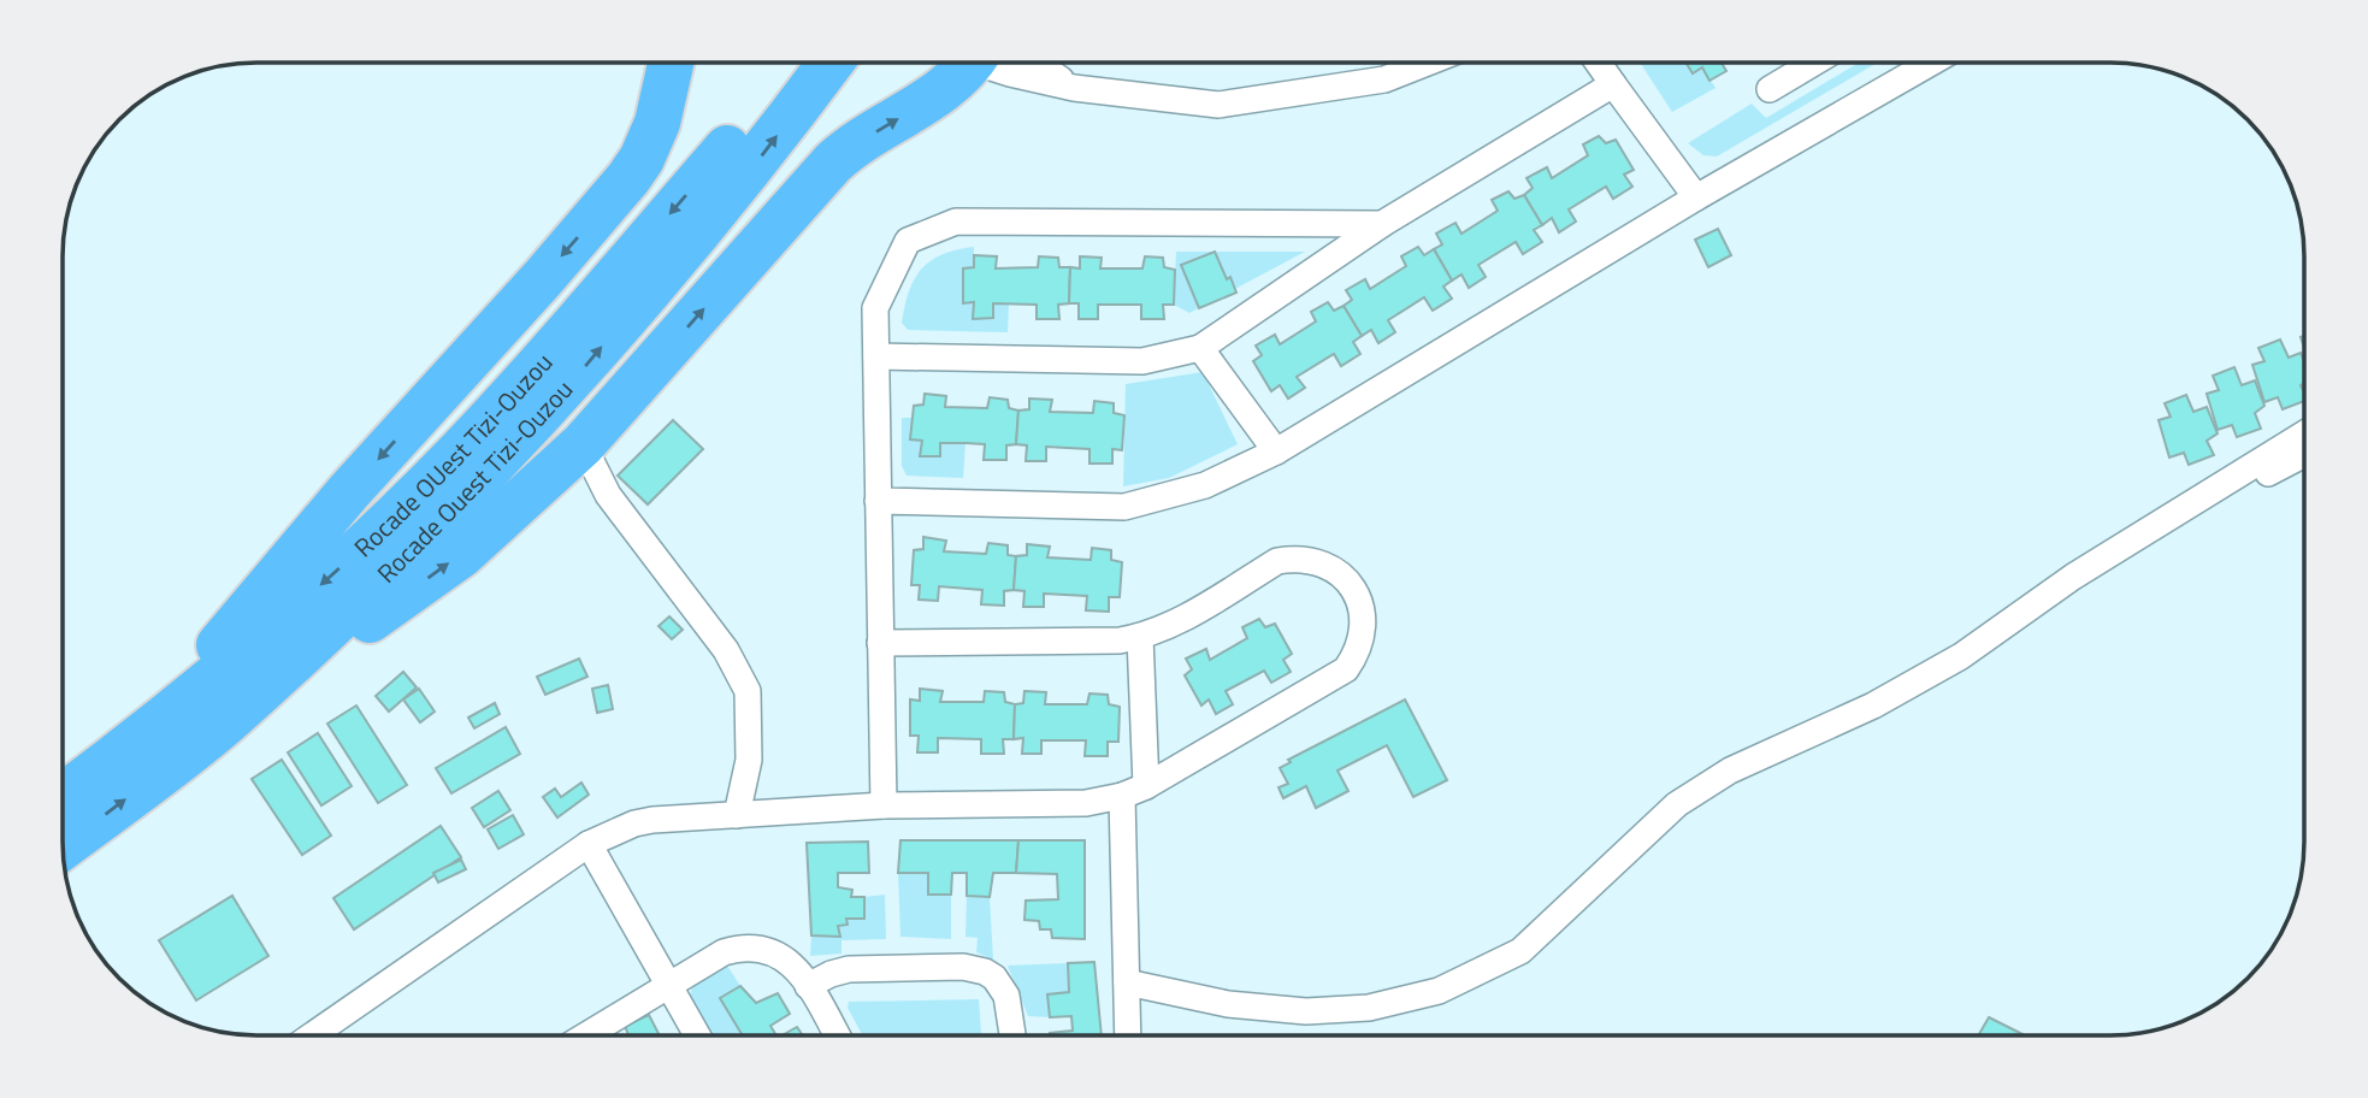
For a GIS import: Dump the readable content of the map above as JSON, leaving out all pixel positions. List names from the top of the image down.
{
  "streets": {
    "highway": ["Rocade OUest Tizi-Ouzou", "Rocade Ouest Tizi-Ouzou"]
  }
}
